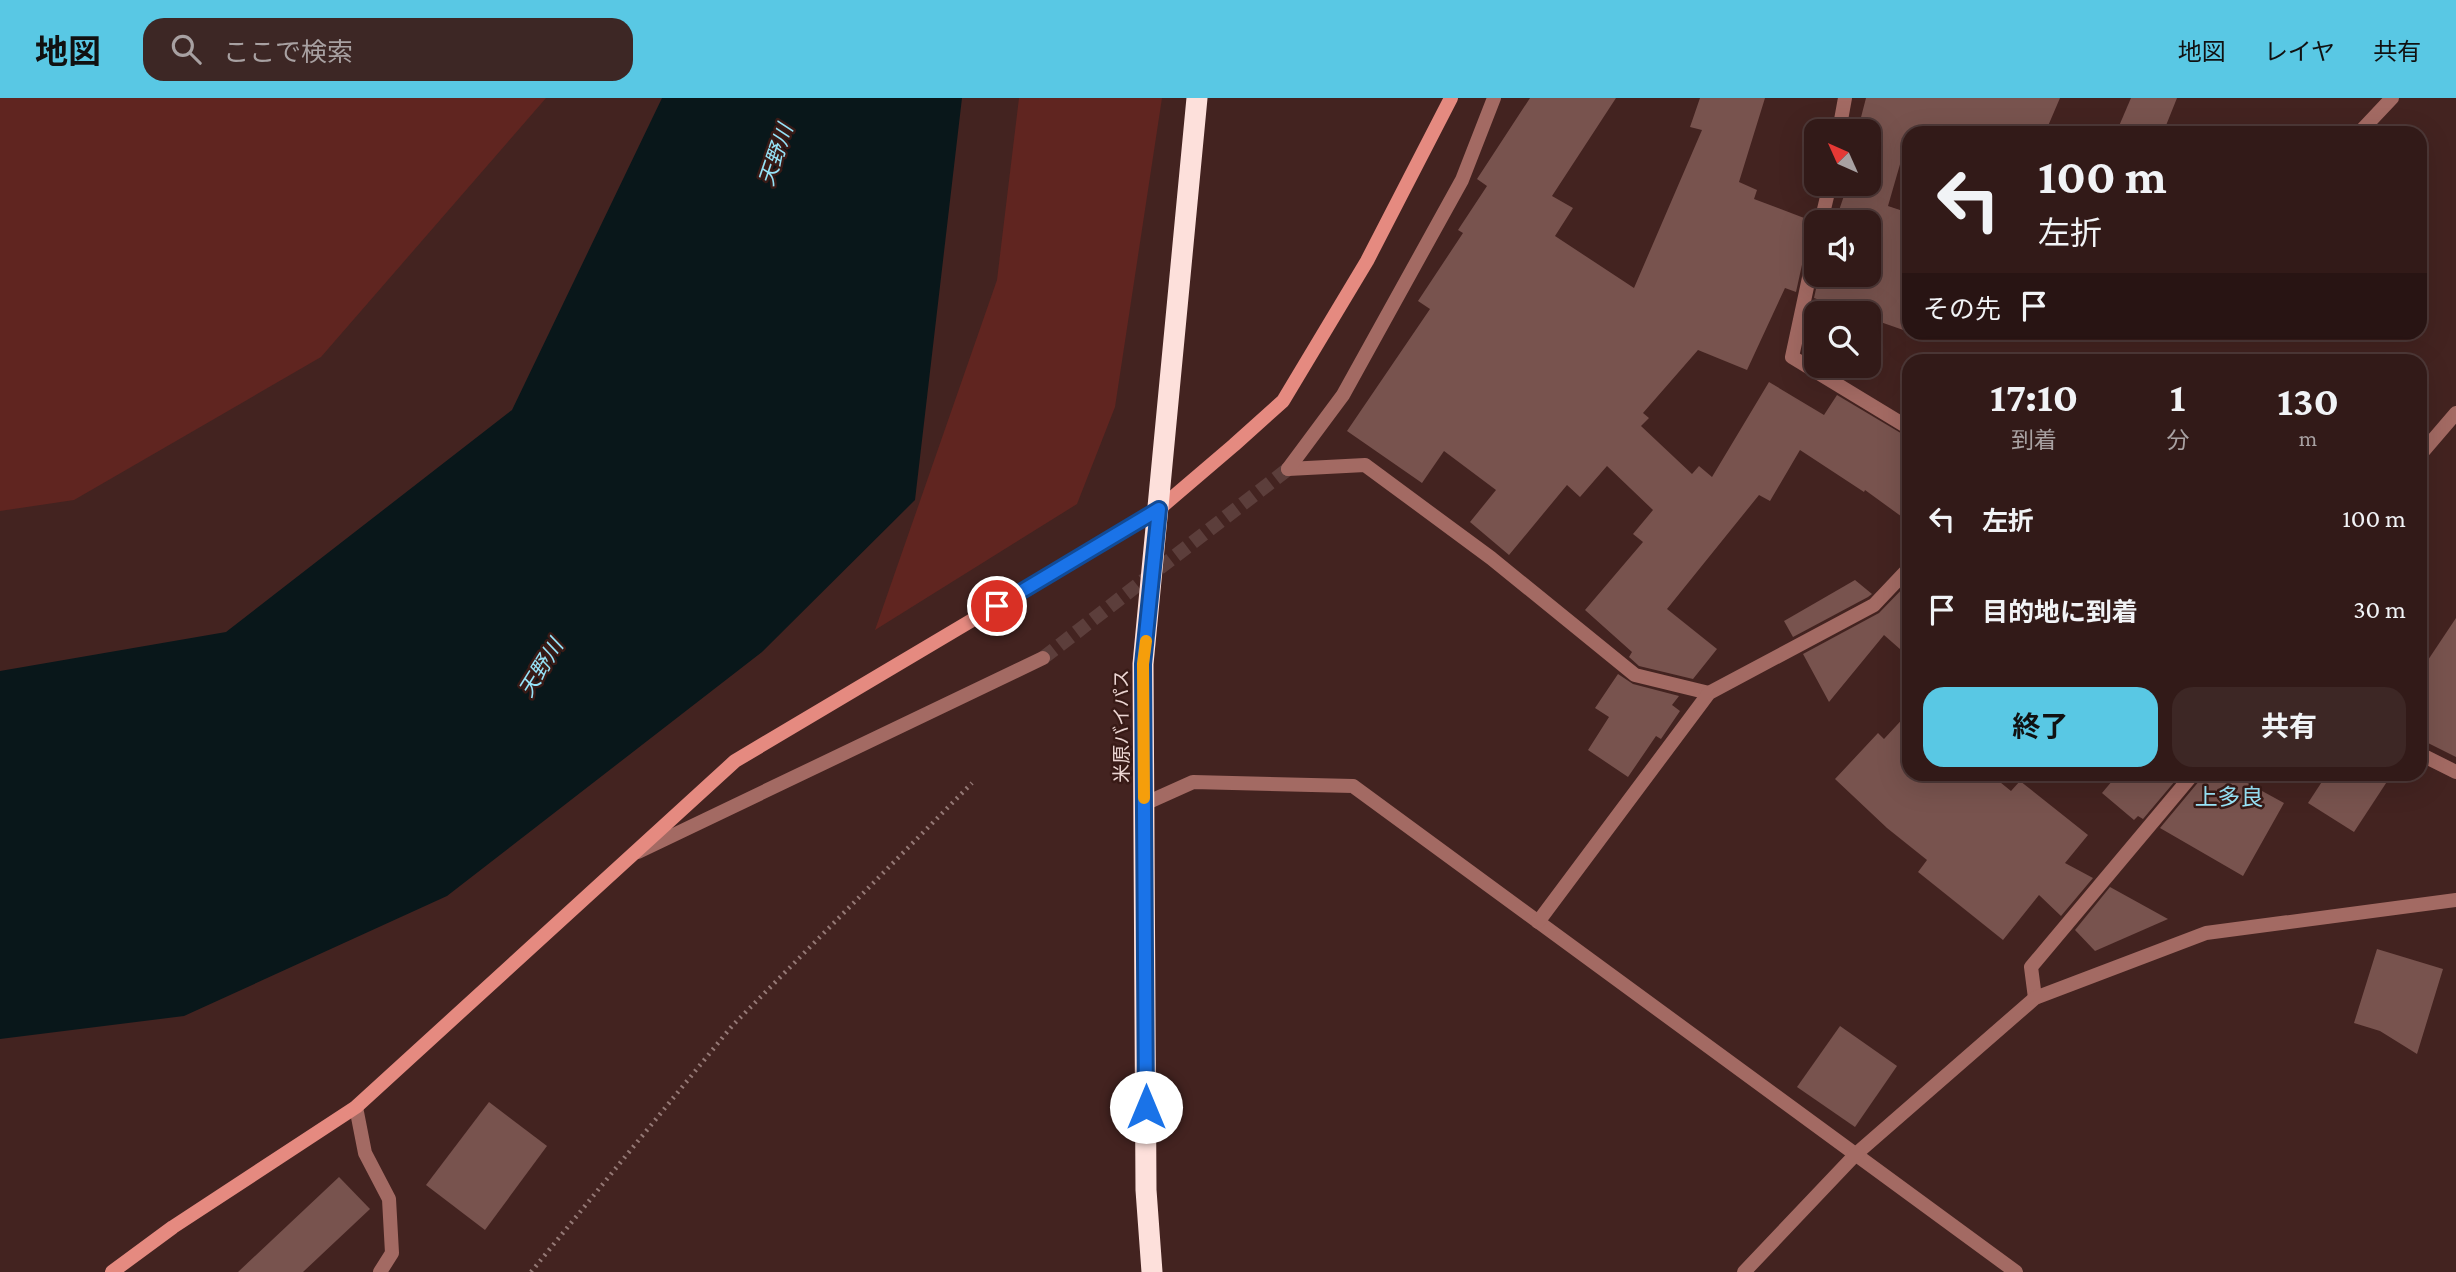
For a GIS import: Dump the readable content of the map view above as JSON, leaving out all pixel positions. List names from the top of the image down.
{
  "streets": {
    "highway": ["米原バイパス"]
  },
  "districts": ["上多良"],
  "water": ["天野川"],
  "north": "top left",
  "page": {
    "header": "地図",
    "search": "ここで検索",
    "nav": ["地図", "レイヤ", "共有"],
    "turn": ["100 m", "左折"],
    "then": "その先",
    "eta": [
      "17:10",
      "到着",
      "1",
      "分",
      "130",
      "m"
    ],
    "list": [
      {
        "name": "左折",
        "value": "100 m"
      },
      {
        "name": "目的地に到着",
        "value": "30 m"
      }
    ],
    "buttons": ["終了", "共有"]
  }
}
